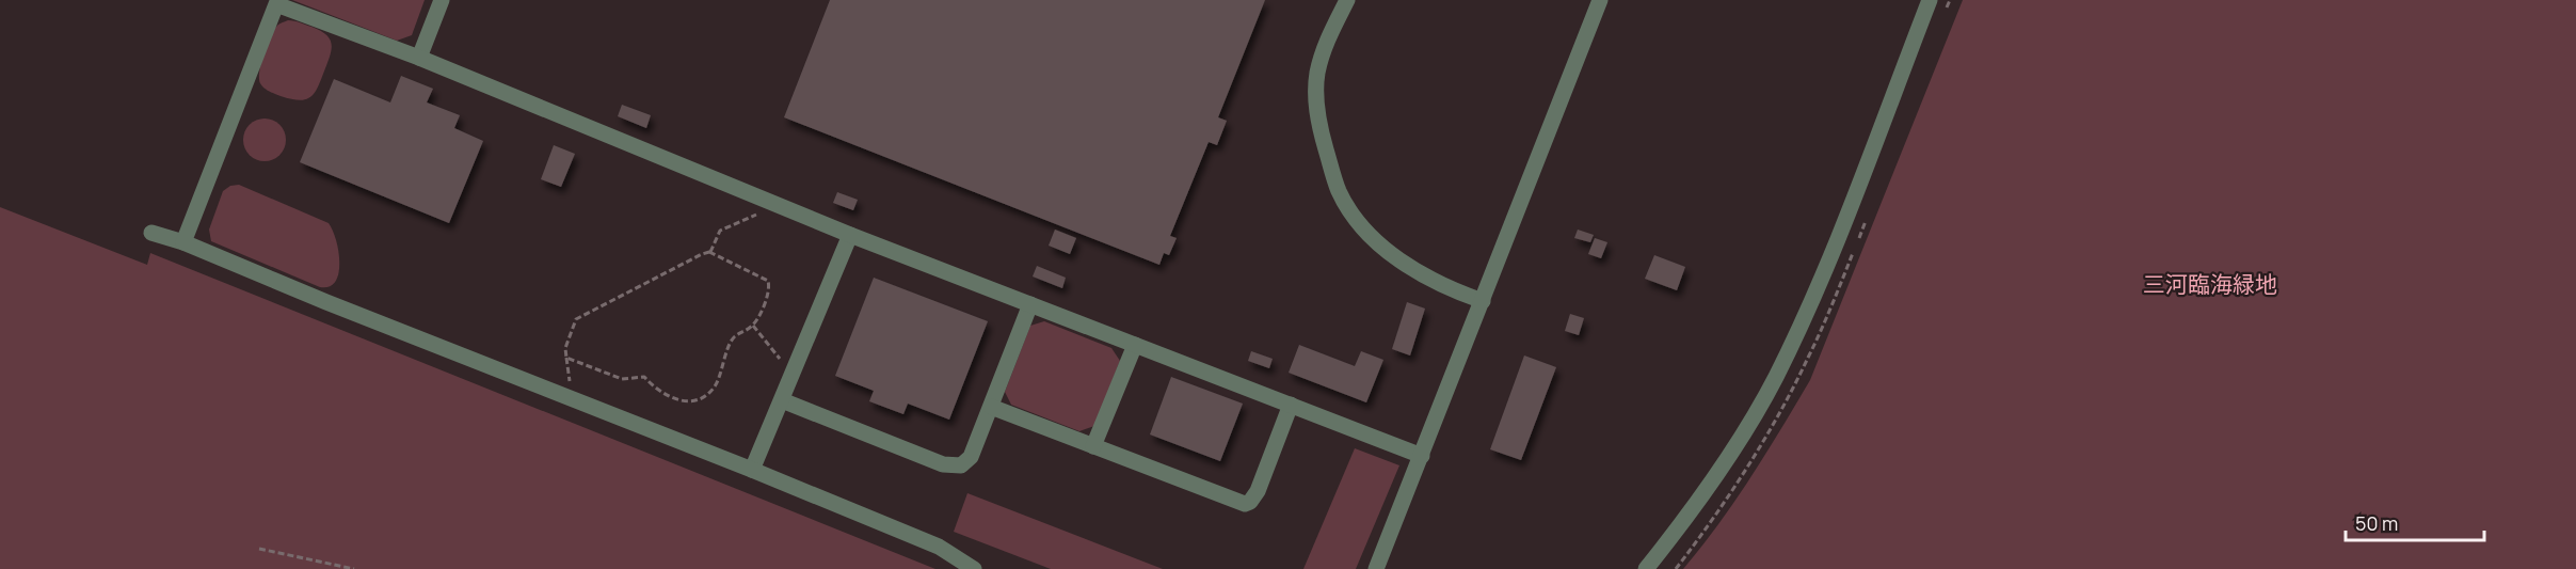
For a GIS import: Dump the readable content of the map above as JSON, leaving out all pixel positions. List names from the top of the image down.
{
  "parks": ["三河臨海緑地"],
  "scale_bar": "50 m"
}
